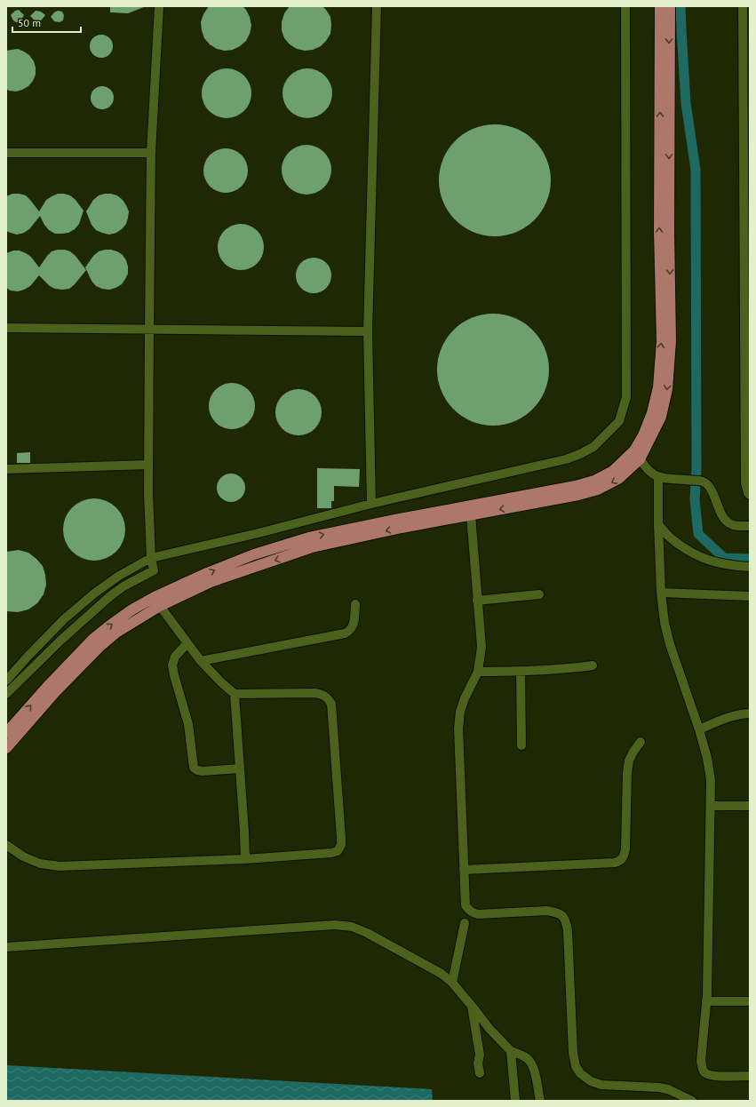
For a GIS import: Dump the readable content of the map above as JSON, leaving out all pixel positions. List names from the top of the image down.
{
  "scale_bar": "50 m"
}
